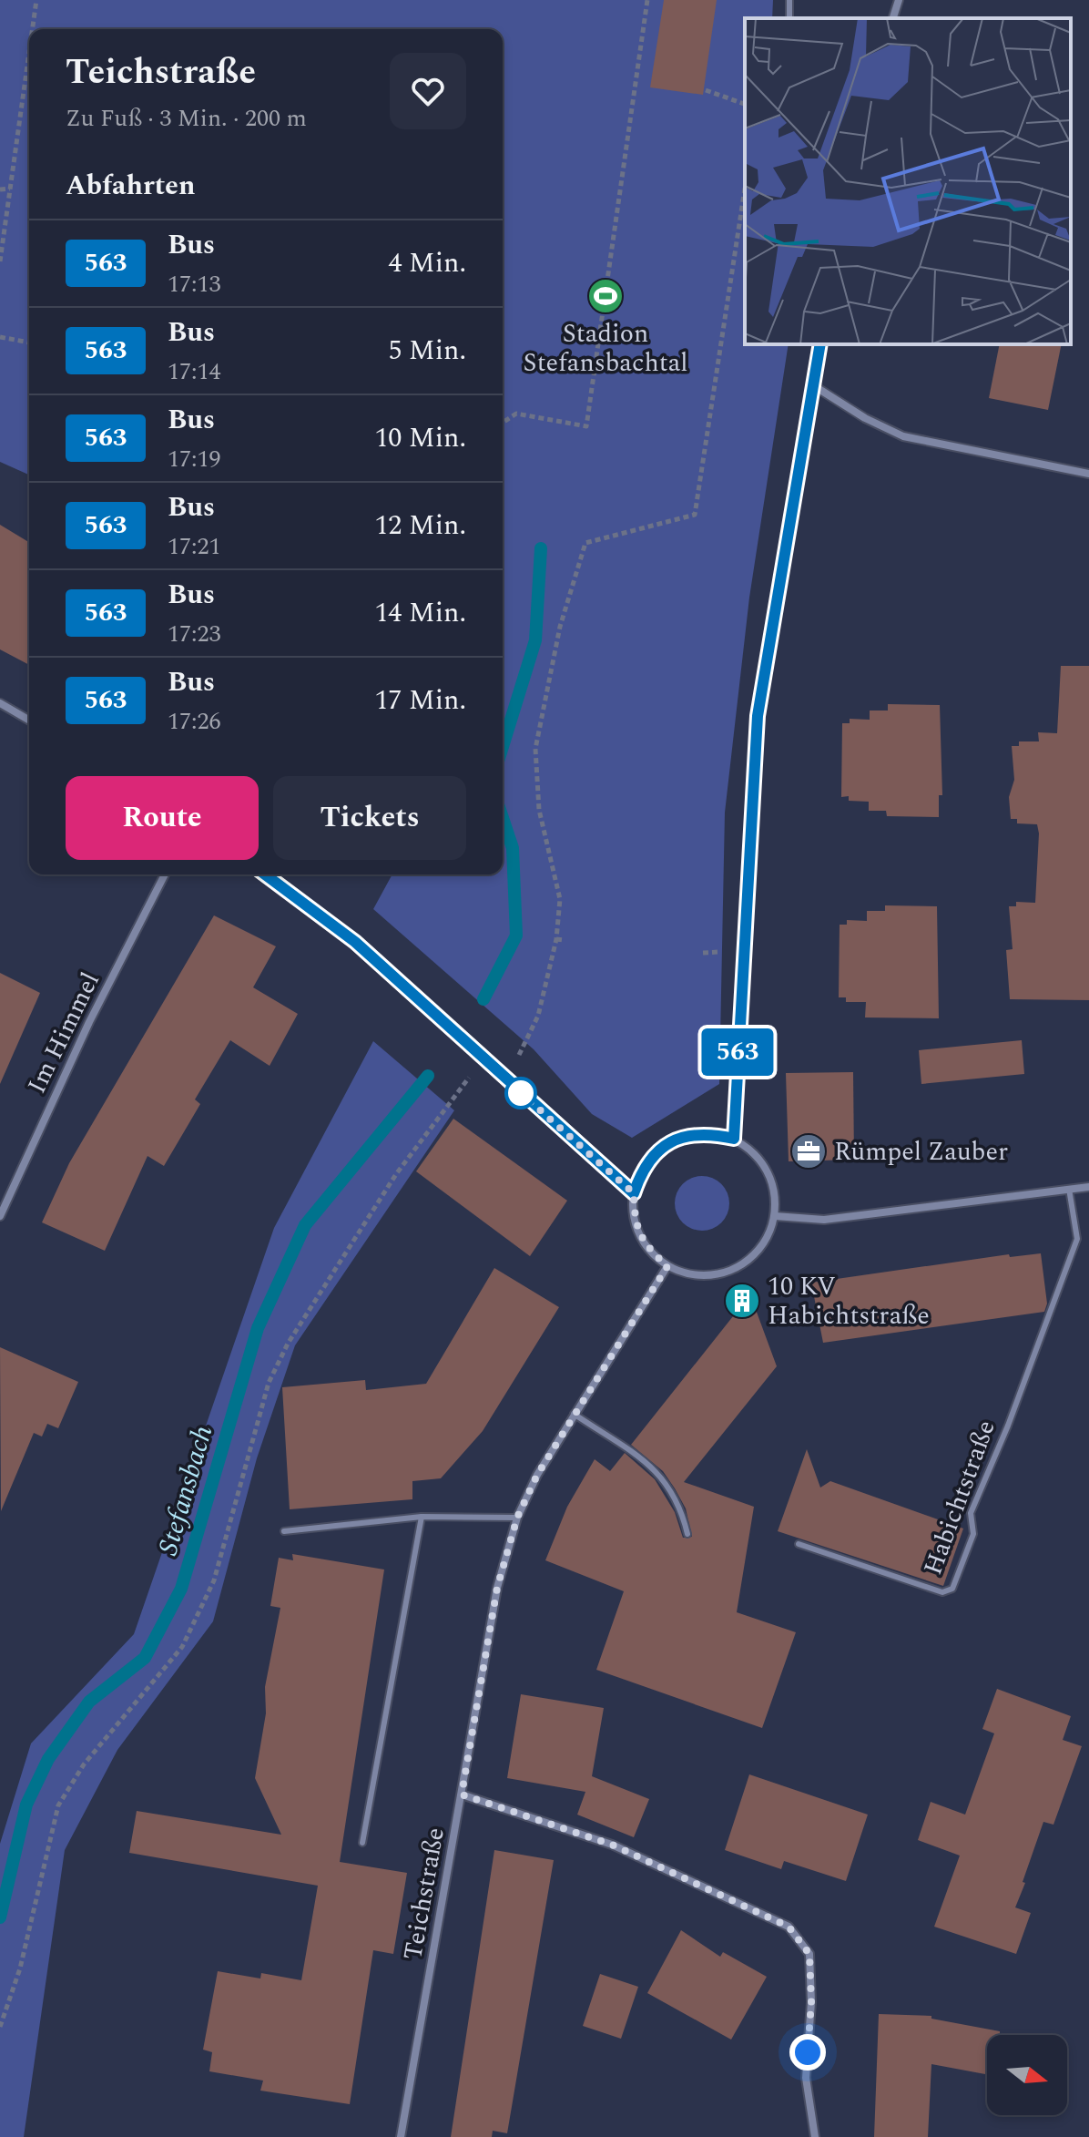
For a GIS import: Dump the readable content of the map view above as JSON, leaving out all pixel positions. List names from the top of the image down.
{
  "streets": {
    "street": ["Im Himmel", "Teichstraße"],
    "lane": ["Habichtstraße"]
  },
  "water": ["Stefansbach"],
  "places": {
    "sports": ["Stadion Stefansbachtal"],
    "office": ["Rümpel Zauber"],
    "building": ["10 KV Habichtstraße"]
  },
  "lines": ["bus line 563"],
  "north": "right",
  "page": {
    "on_map": "563",
    "heading": [
      ["Teichstraße", "Zu Fuß · 3 Min. · 200 m"],
      "Abfahrten"
    ],
    "list": [
      {
        "mark": "563",
        "name": "Bus",
        "note": "17:13",
        "value": "4 Min."
      },
      {
        "mark": "563",
        "name": "Bus",
        "note": "17:14",
        "value": "5 Min."
      },
      {
        "mark": "563",
        "name": "Bus",
        "note": "17:19",
        "value": "10 Min."
      },
      {
        "mark": "563",
        "name": "Bus",
        "note": "17:21",
        "value": "12 Min."
      },
      {
        "mark": "563",
        "name": "Bus",
        "note": "17:23",
        "value": "14 Min."
      },
      {
        "mark": "563",
        "name": "Bus",
        "note": "17:26",
        "value": "17 Min."
      }
    ],
    "buttons": ["Route", "Tickets"]
  }
}
